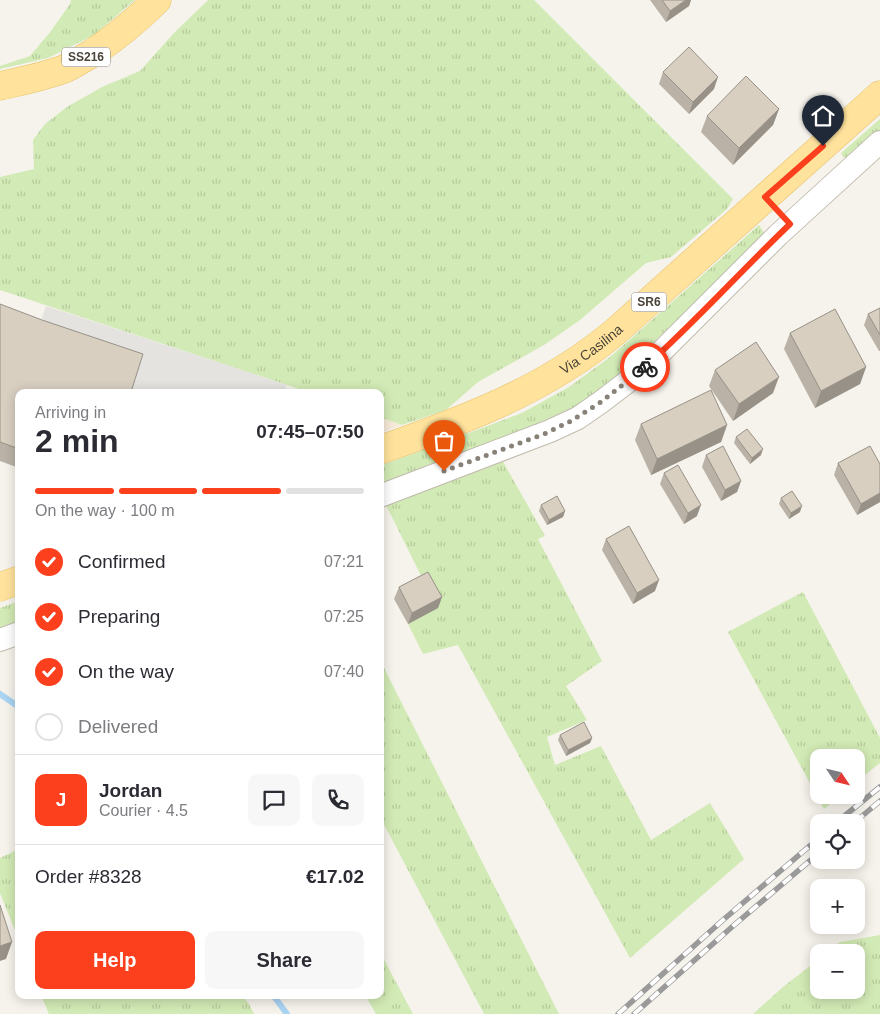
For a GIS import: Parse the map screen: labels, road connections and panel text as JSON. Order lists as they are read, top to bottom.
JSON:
{
  "streets": {
    "main road": ["SS216", "SR6", "Via Casilina"]
  },
  "north": "bottom right",
  "page": {
    "heading": ["2 min", "Arriving in", "07:45–07:50"],
    "panel": [
      "Jordan",
      "Courier · 4.5",
      "Order #8328",
      "€17.02"
    ],
    "bar": "On the way · 100 m",
    "list": [
      ["Confirmed", "07:21"],
      ["Preparing", "07:25"],
      ["On the way", "07:40"],
      "Delivered"
    ],
    "map_buttons": ["+", "−"],
    "round": "J",
    "buttons": ["Help", "Share"]
  }
}
